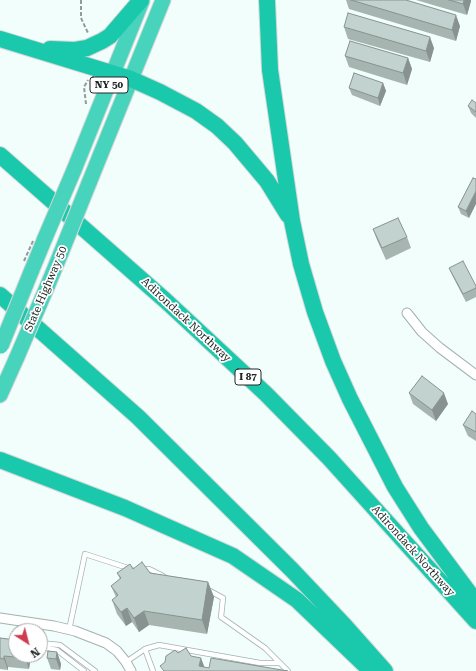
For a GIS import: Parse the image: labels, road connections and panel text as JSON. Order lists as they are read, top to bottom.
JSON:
{
  "streets": {
    "highway": [
      "NY 50",
      "State Highway 50",
      "Adirondack Northway",
      "I 87"
    ]
  },
  "crossings": [
    ["NY 50", "State Highway 50"]
  ],
  "north": "bottom right"
}
